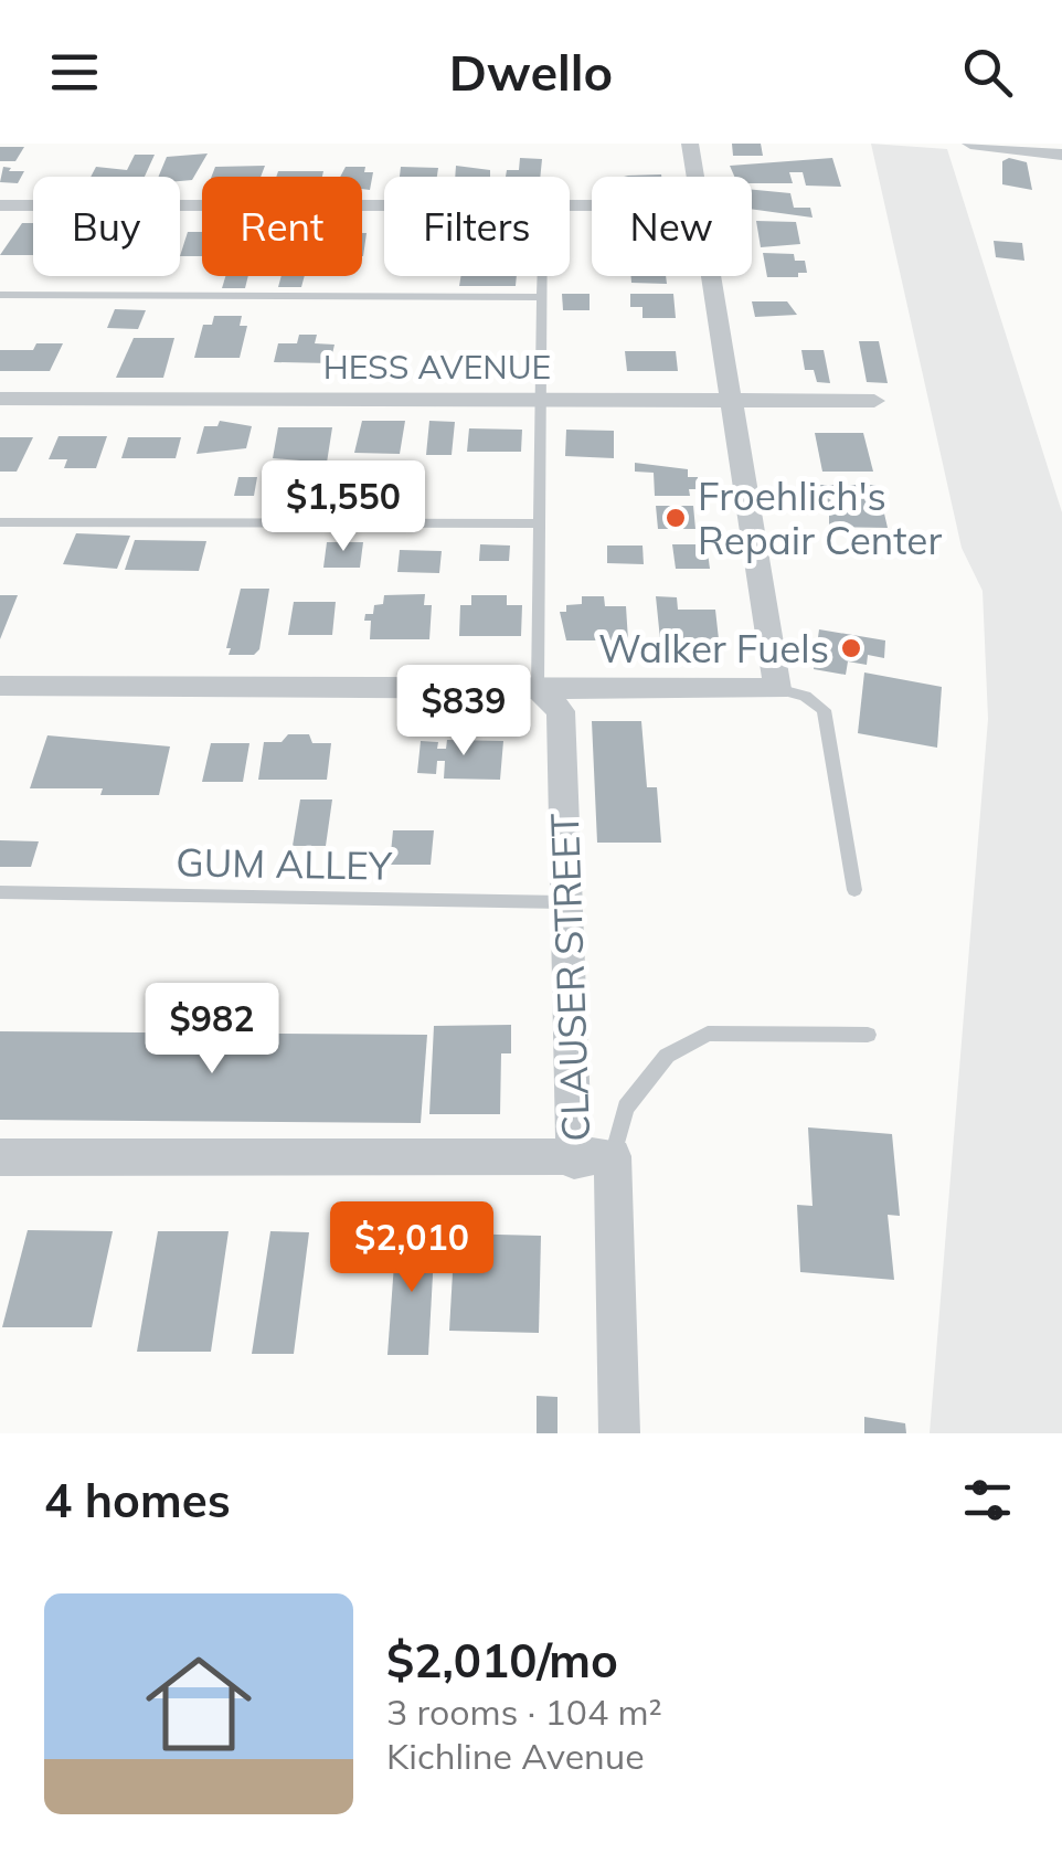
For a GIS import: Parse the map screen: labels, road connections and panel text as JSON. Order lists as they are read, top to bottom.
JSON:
{
  "streets": {
    "street": ["HESS AVENUE", "CLAUSER STREET"],
    "lane": ["GUM ALLEY"]
  },
  "crossings": [
    ["GUM ALLEY", "CLAUSER STREET"]
  ],
  "places": ["Froehlich's Repair Center", "Walker Fuels"],
  "page": {
    "header": "Dwello",
    "chip": [
      "Buy",
      "Rent",
      "Filters",
      "New"
    ],
    "price": [
      "$1,550",
      "$839",
      "$982",
      "$2,010"
    ],
    "heading": "4 homes",
    "list": [
      {
        "name": "$2,010/mo",
        "note": "3 rooms · 104 m² · Kichline Avenue"
      }
    ]
  }
}
